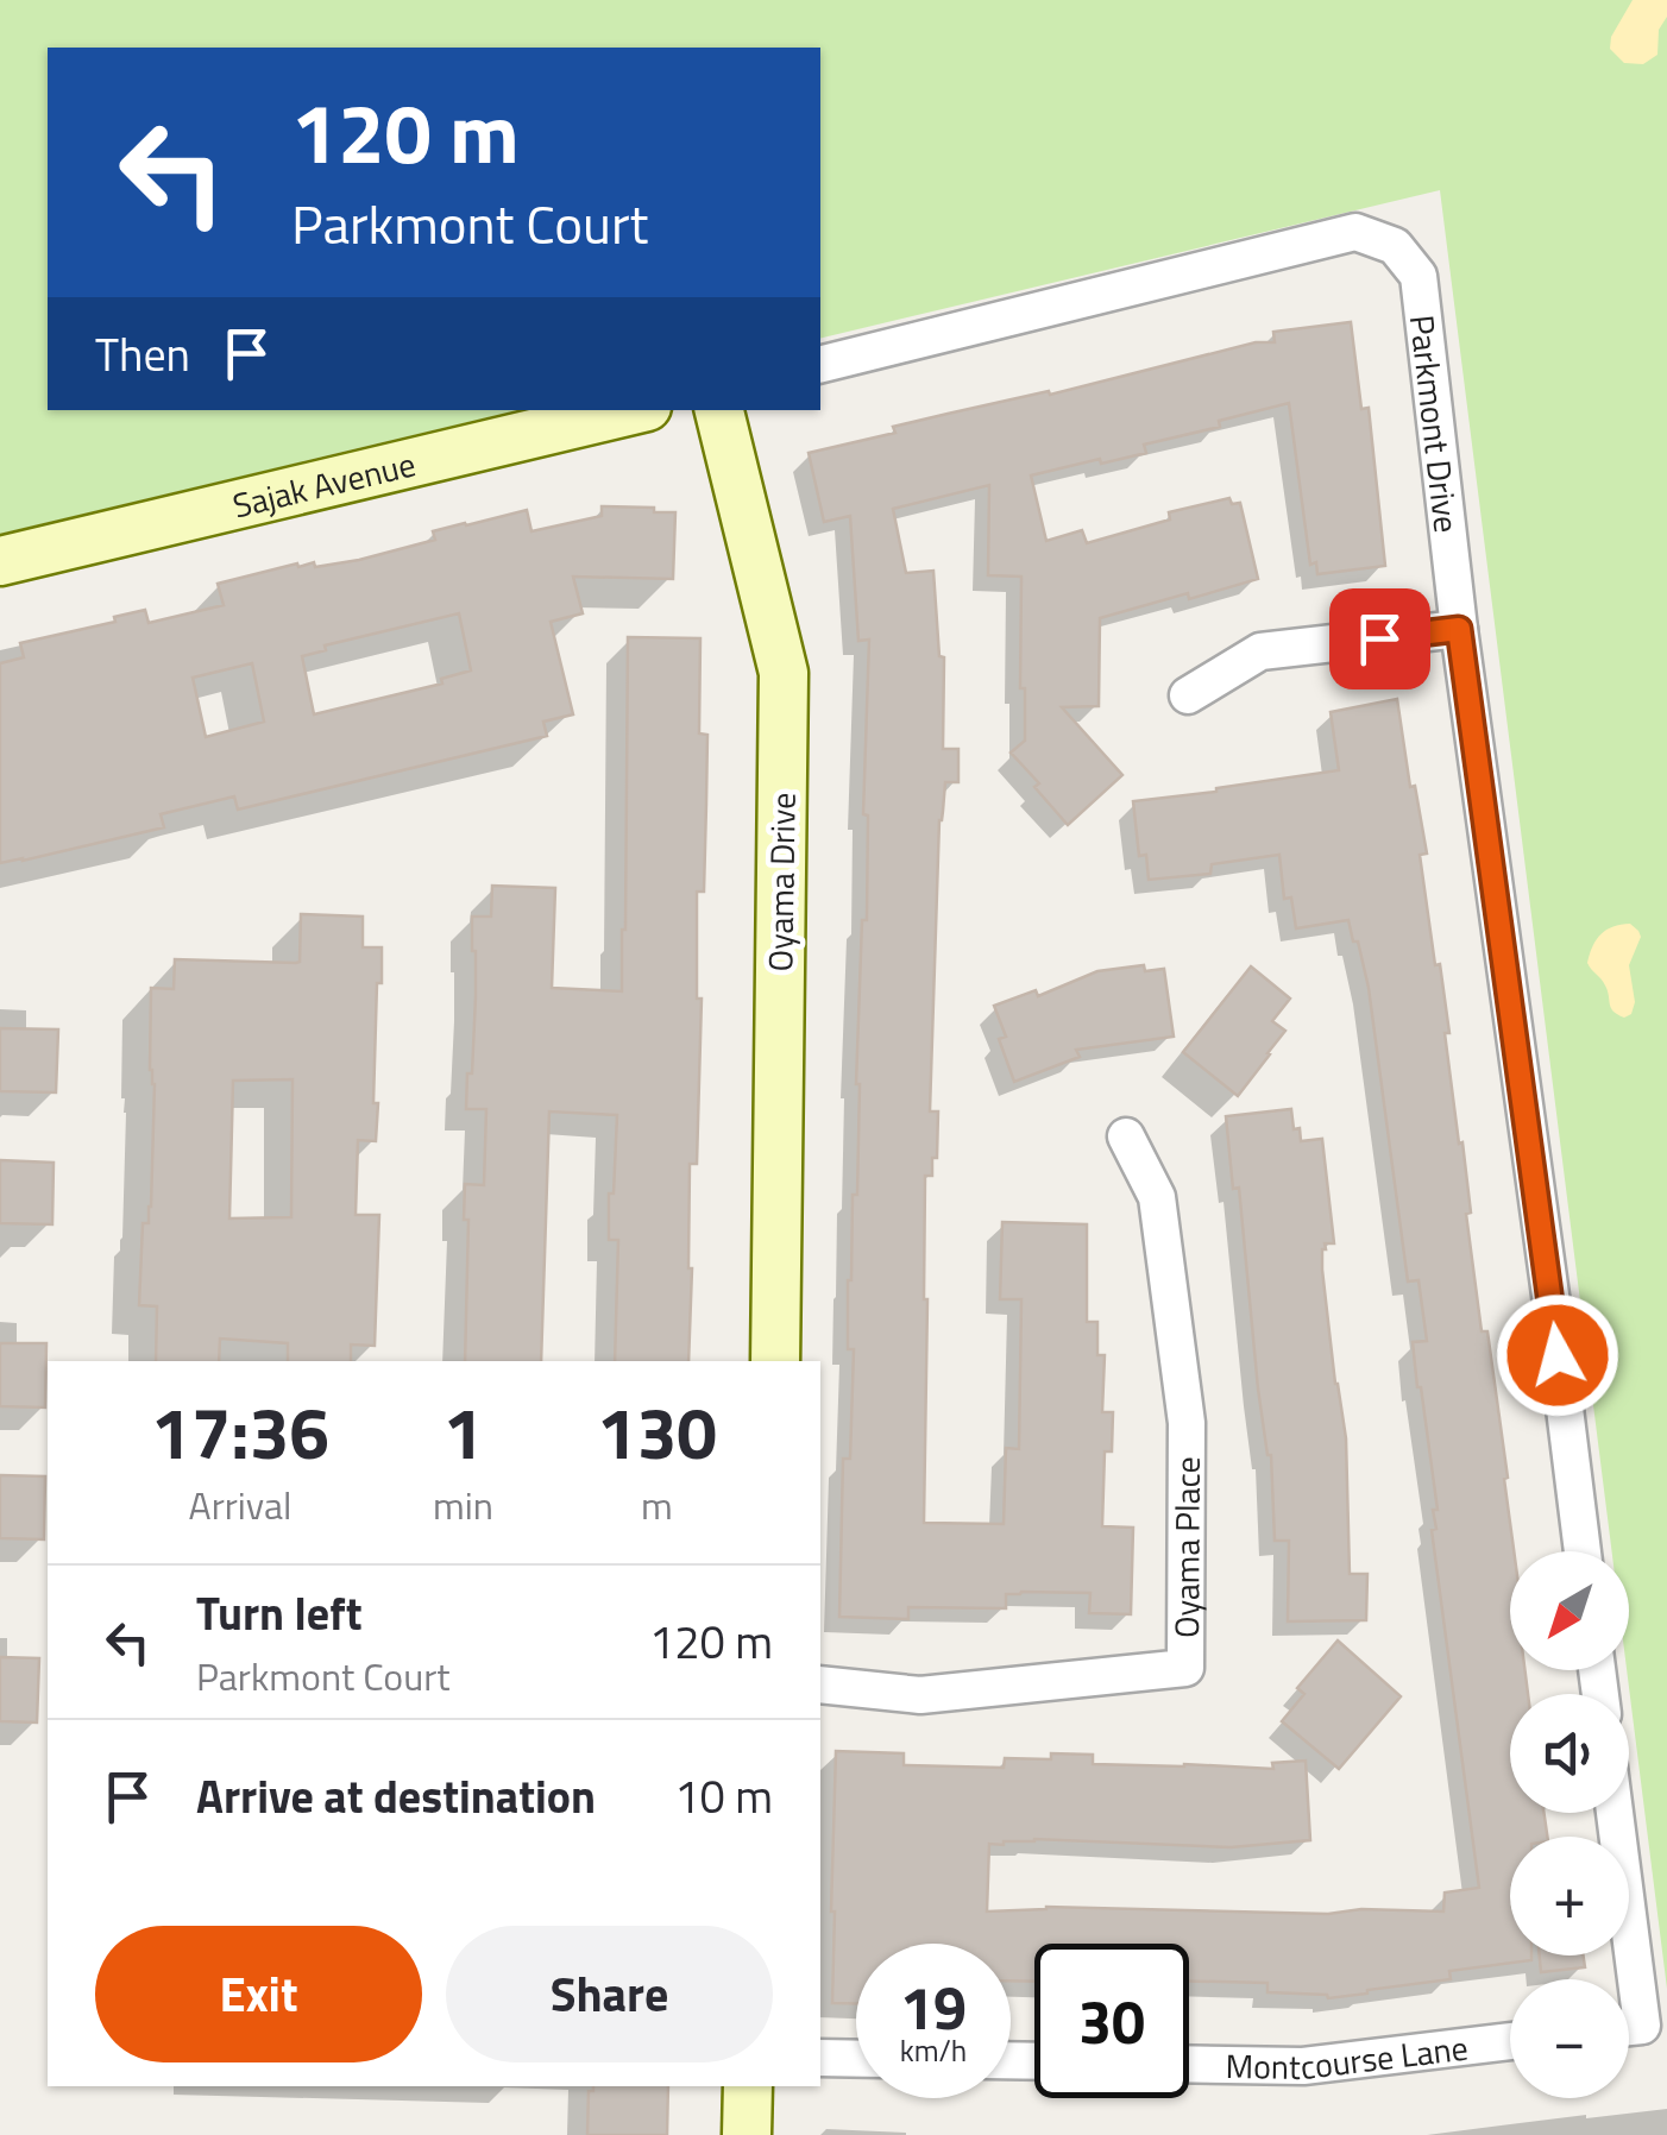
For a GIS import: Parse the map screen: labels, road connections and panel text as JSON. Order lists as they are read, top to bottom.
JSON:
{
  "streets": {
    "street": [
      "Parkmont Drive",
      "Sajak Avenue",
      "Oyama Drive",
      "Oyama Place",
      "Montcourse Lane"
    ]
  },
  "north": "bottom left",
  "page": {
    "turn": ["120 m", "Parkmont Court"],
    "then": "Then",
    "eta": [
      "17:36",
      "Arrival",
      "1",
      "min",
      "130",
      "m"
    ],
    "map_buttons": ["+", "−"],
    "list": [
      {
        "name": "Turn left",
        "note": "Parkmont Court",
        "value": "120 m"
      },
      {
        "name": "Arrive at destination",
        "value": "10 m"
      }
    ],
    "buttons": ["Exit", "Share"],
    "speed": "19 km/h",
    "limit": "30"
  }
}
